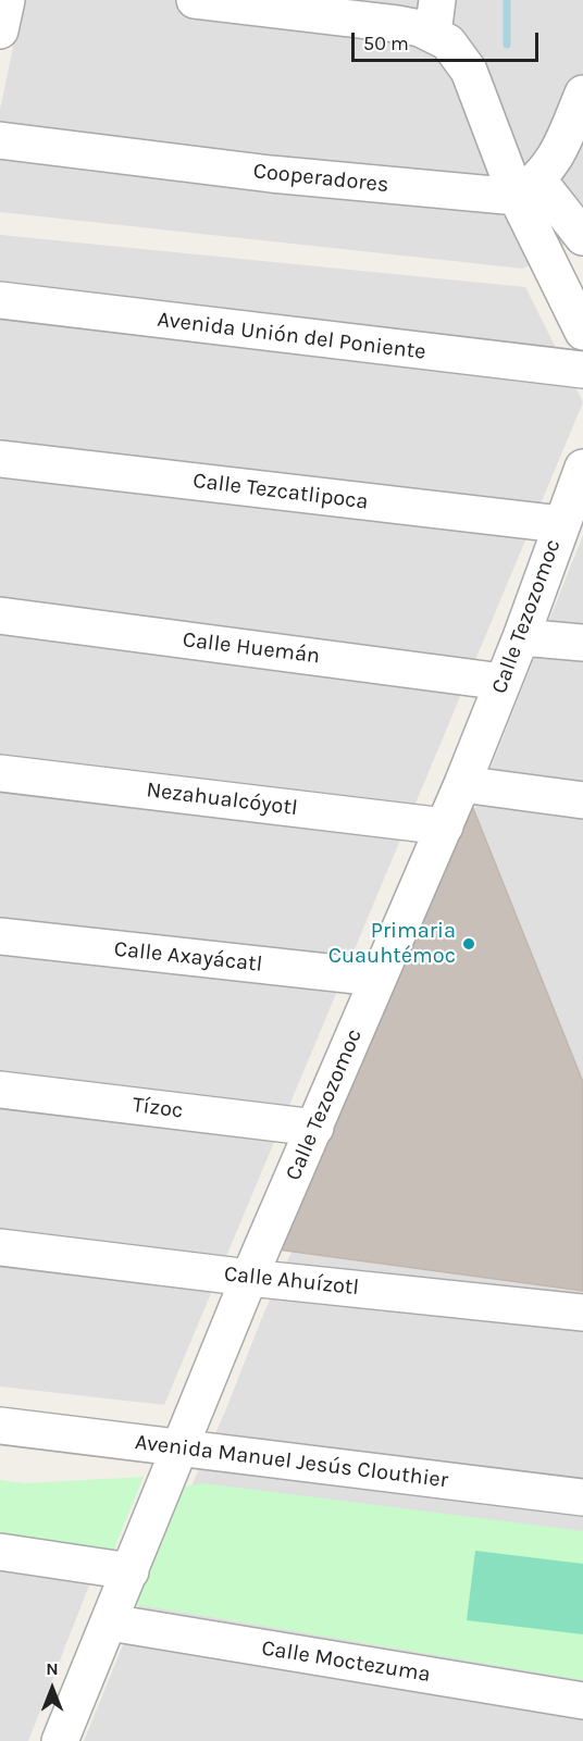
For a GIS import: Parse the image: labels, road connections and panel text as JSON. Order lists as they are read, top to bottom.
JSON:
{
  "streets": {
    "street": [
      "Cooperadores",
      "Avenida Unión del Poniente",
      "Calle Tezcatlipoca",
      "Calle Tezozomoc",
      "Calle Huemán",
      "Nezahualcóyotl",
      "Calle Axayácatl",
      "Tízoc",
      "Calle Ahuízotl",
      "Avenida Manuel Jesús Clouthier",
      "Calle Moctezuma"
    ]
  },
  "crossings": [
    ["Calle Tezcatlipoca", "Calle Tezozomoc"],
    ["Calle Tezozomoc", "Calle Huemán"],
    ["Calle Tezozomoc", "Nezahualcóyotl"],
    ["Calle Tezozomoc", "Calle Axayácatl"],
    ["Calle Tezozomoc", "Tízoc"],
    ["Calle Tezozomoc", "Calle Ahuízotl"],
    ["Calle Tezozomoc", "Avenida Manuel Jesús Clouthier"],
    ["Calle Tezozomoc", "Calle Moctezuma"]
  ],
  "places": ["Primaria Cuauhtémoc"],
  "scale_bar": "50 m",
  "north": "top"
}
